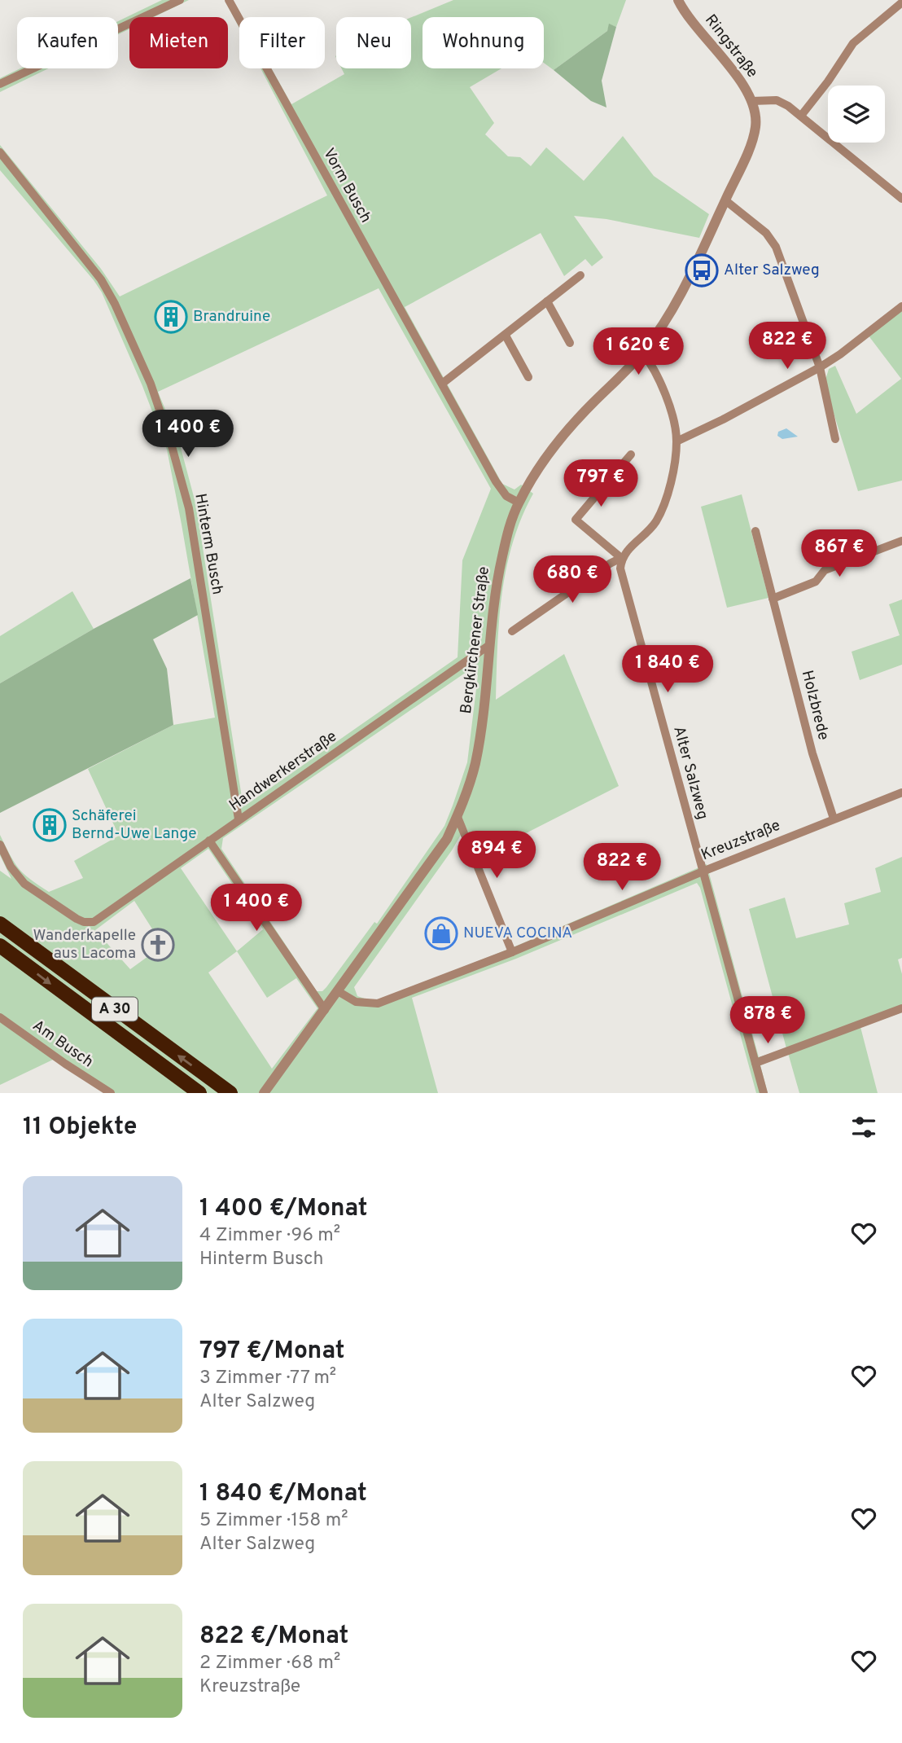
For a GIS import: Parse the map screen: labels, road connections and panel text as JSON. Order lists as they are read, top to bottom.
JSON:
{
  "streets": {
    "highway": ["A 30"],
    "street": [
      "Ringstraße",
      "Vorm Busch",
      "Hinterm Busch",
      "Bergkirchener Straße",
      "Holzbrede",
      "Handwerkerstraße",
      "Alter Salzweg",
      "Kreuzstraße",
      "Am Busch"
    ]
  },
  "crossings": [
    ["Ringstraße", "Bergkirchener Straße"],
    ["Vorm Busch", "Bergkirchener Straße"],
    ["Hinterm Busch", "Handwerkerstraße"],
    ["Bergkirchener Straße", "Handwerkerstraße"],
    ["Bergkirchener Straße", "Kreuzstraße"],
    ["Holzbrede", "Kreuzstraße"],
    ["Alter Salzweg", "Kreuzstraße"]
  ],
  "places": {
    "bus stop": ["Alter Salzweg"],
    "building": ["Brandruine", "Schäferei Bernd-Uwe Lange"],
    "shop": ["NUEVA COCINA"],
    "church": ["Wanderkapelle aus Lacoma"]
  },
  "page": {
    "chip": [
      "Kaufen",
      "Mieten",
      "Filter",
      "Neu",
      "Wohnung"
    ],
    "price": [
      "822 €",
      "1 620 €",
      "1 400 €",
      "797 €",
      "867 €",
      "680 €",
      "1 840 €",
      "894 €",
      "822 €",
      "1 400 €",
      "878 €"
    ],
    "heading": "11 Objekte",
    "list": [
      {
        "name": "1 400 €/Monat",
        "note": "4 Zimmer · 96 m² · Hinterm Busch"
      },
      {
        "name": "797 €/Monat",
        "note": "3 Zimmer · 77 m² · Alter Salzweg"
      },
      {
        "name": "1 840 €/Monat",
        "note": "5 Zimmer · 158 m² · Alter Salzweg"
      },
      {
        "name": "822 €/Monat",
        "note": "2 Zimmer · 68 m² · Kreuzstraße"
      }
    ]
  }
}
